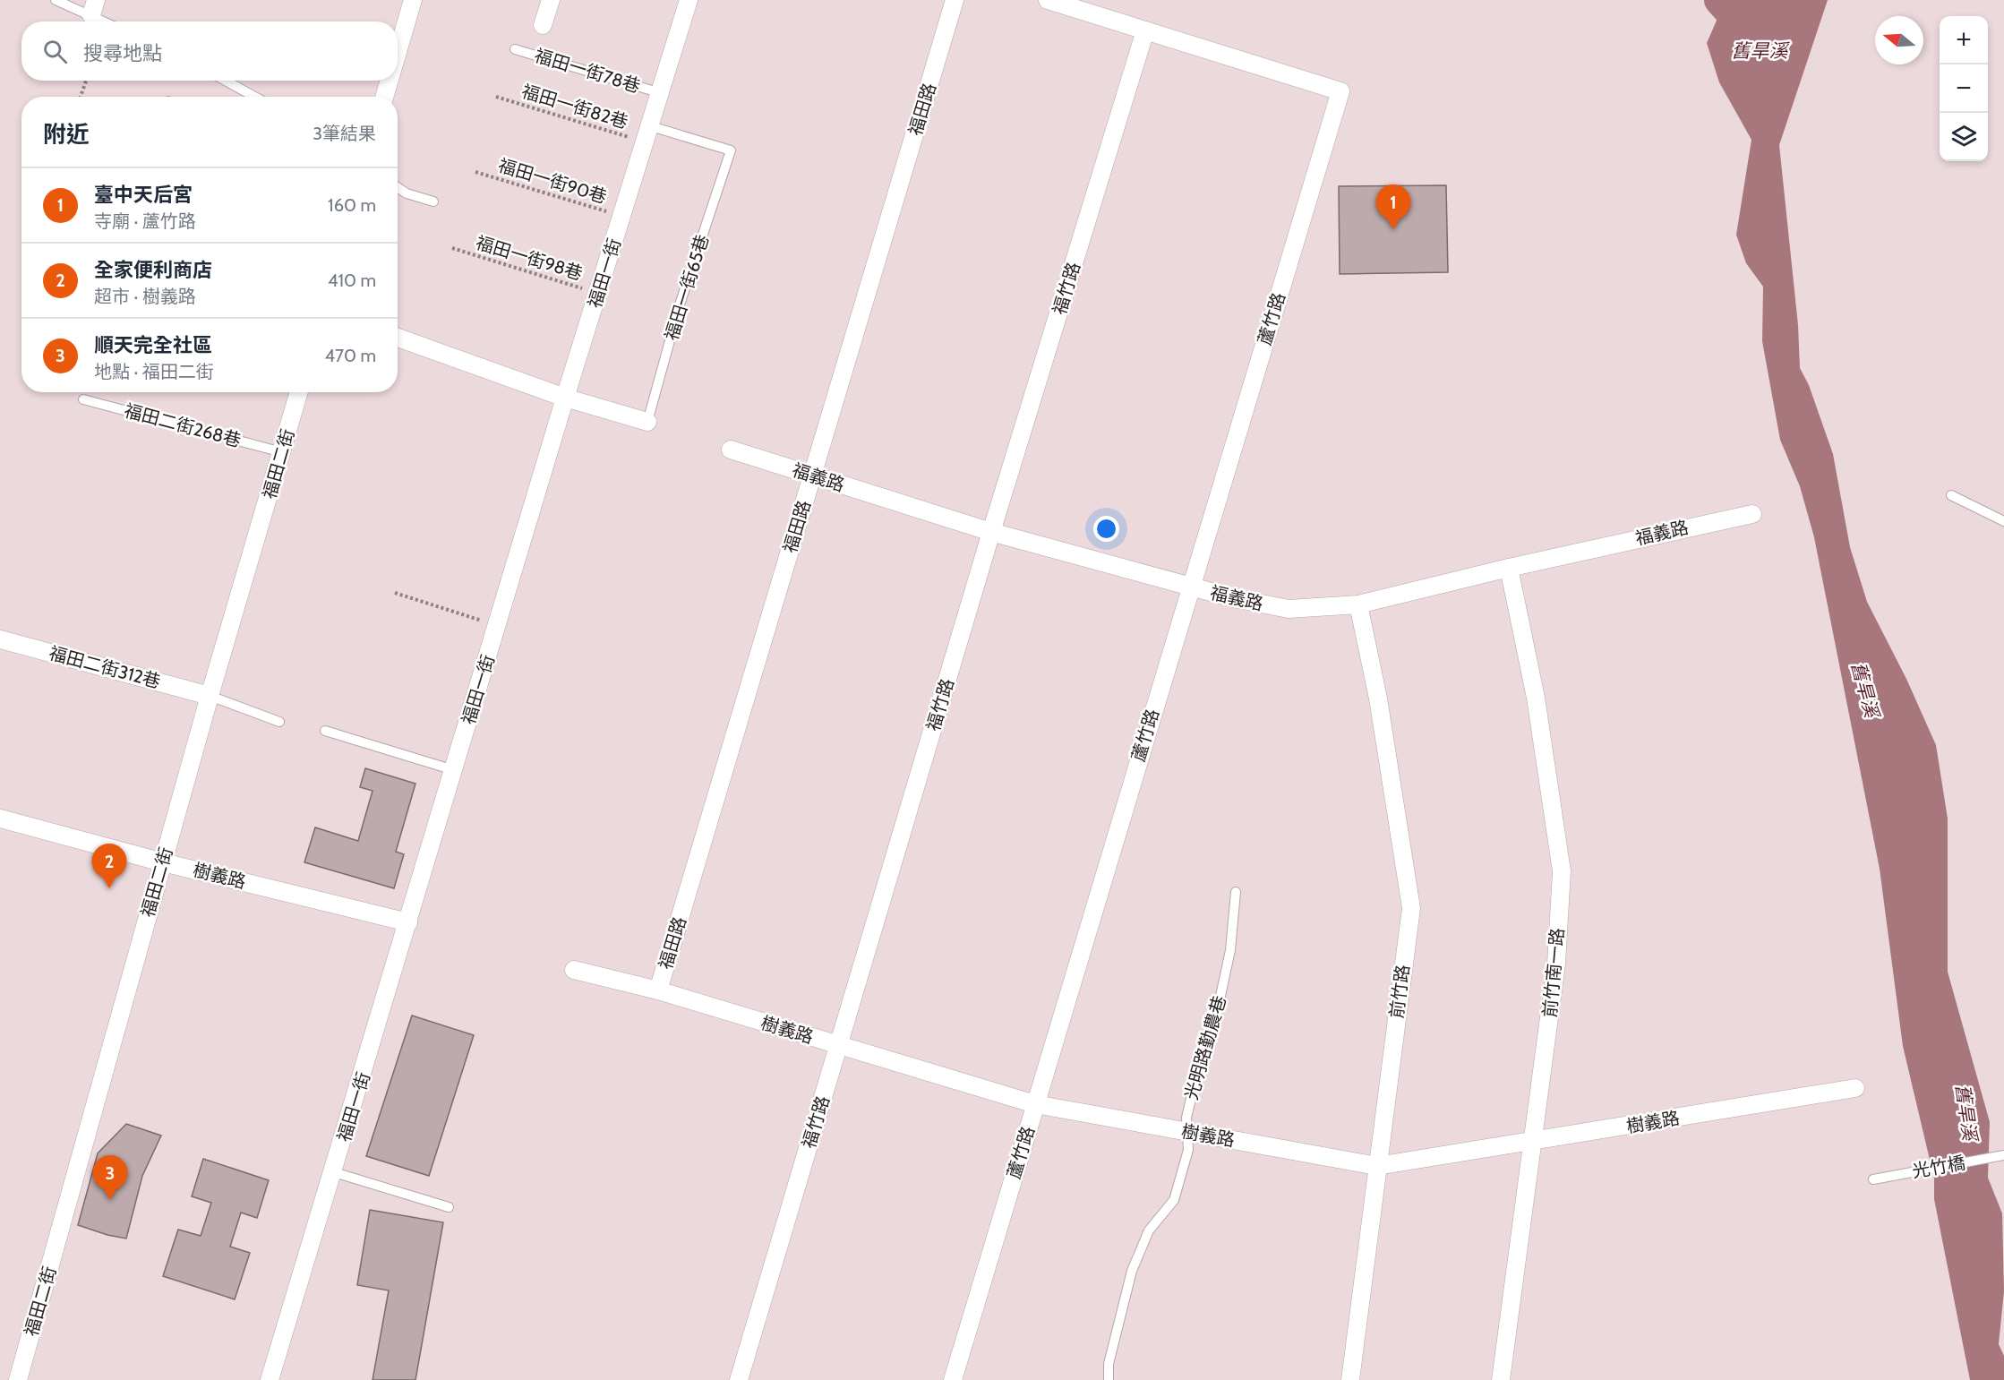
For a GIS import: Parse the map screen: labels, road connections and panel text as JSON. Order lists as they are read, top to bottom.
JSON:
{
  "streets": {
    "street": [
      "福田路",
      "福田一街",
      "福田一街65巷",
      "福竹路",
      "蘆竹路",
      "福田二街",
      "福義路",
      "福田二街312巷",
      "樹義路",
      "前竹南一路",
      "前竹路"
    ],
    "lane": [
      "福田一街78巷",
      "福田二街268巷",
      "光明路勤農巷",
      "光竹橋"
    ],
    "path": ["福田一街82巷", "福田一街90巷", "福田一街98巷"]
  },
  "crossings": [
    ["福田一街78巷", "福田一街"],
    ["福田一街82巷", "福田一街"],
    ["福田一街82巷", "福田一街65巷"],
    ["福田路", "福義路"],
    ["福田路", "樹義路"],
    ["福田一街90巷", "福田一街"],
    ["福田一街98巷", "福田一街"],
    ["福田一街", "福田一街65巷"],
    ["福田一街", "樹義路"],
    ["福竹路", "蘆竹路"],
    ["福竹路", "福義路"],
    ["福竹路", "樹義路"],
    ["蘆竹路", "福義路"],
    ["蘆竹路", "樹義路"],
    ["福田二街268巷", "福田二街"],
    ["福田二街", "福田二街312巷"],
    ["福田二街", "樹義路"],
    ["福義路", "前竹南一路"],
    ["福義路", "前竹路"],
    ["樹義路", "前竹南一路"],
    ["樹義路", "前竹路"],
    ["樹義路", "光明路勤農巷"]
  ],
  "water": ["舊旱溪"],
  "north": "left",
  "page": {
    "map_buttons": ["+", "−"],
    "search": "搜尋地點",
    "heading": ["附近", "3筆結果"],
    "list": [
      {
        "mark": "1",
        "name": "臺中天后宮",
        "note": "寺廟 · 蘆竹路",
        "value": "160 m"
      },
      {
        "mark": "2",
        "name": "全家便利商店",
        "note": "超市 · 樹義路",
        "value": "410 m"
      },
      {
        "mark": "3",
        "name": "順天完全社區",
        "note": "地點 · 福田二街",
        "value": "470 m"
      }
    ],
    "pins": ["1", "2", "3"]
  }
}
